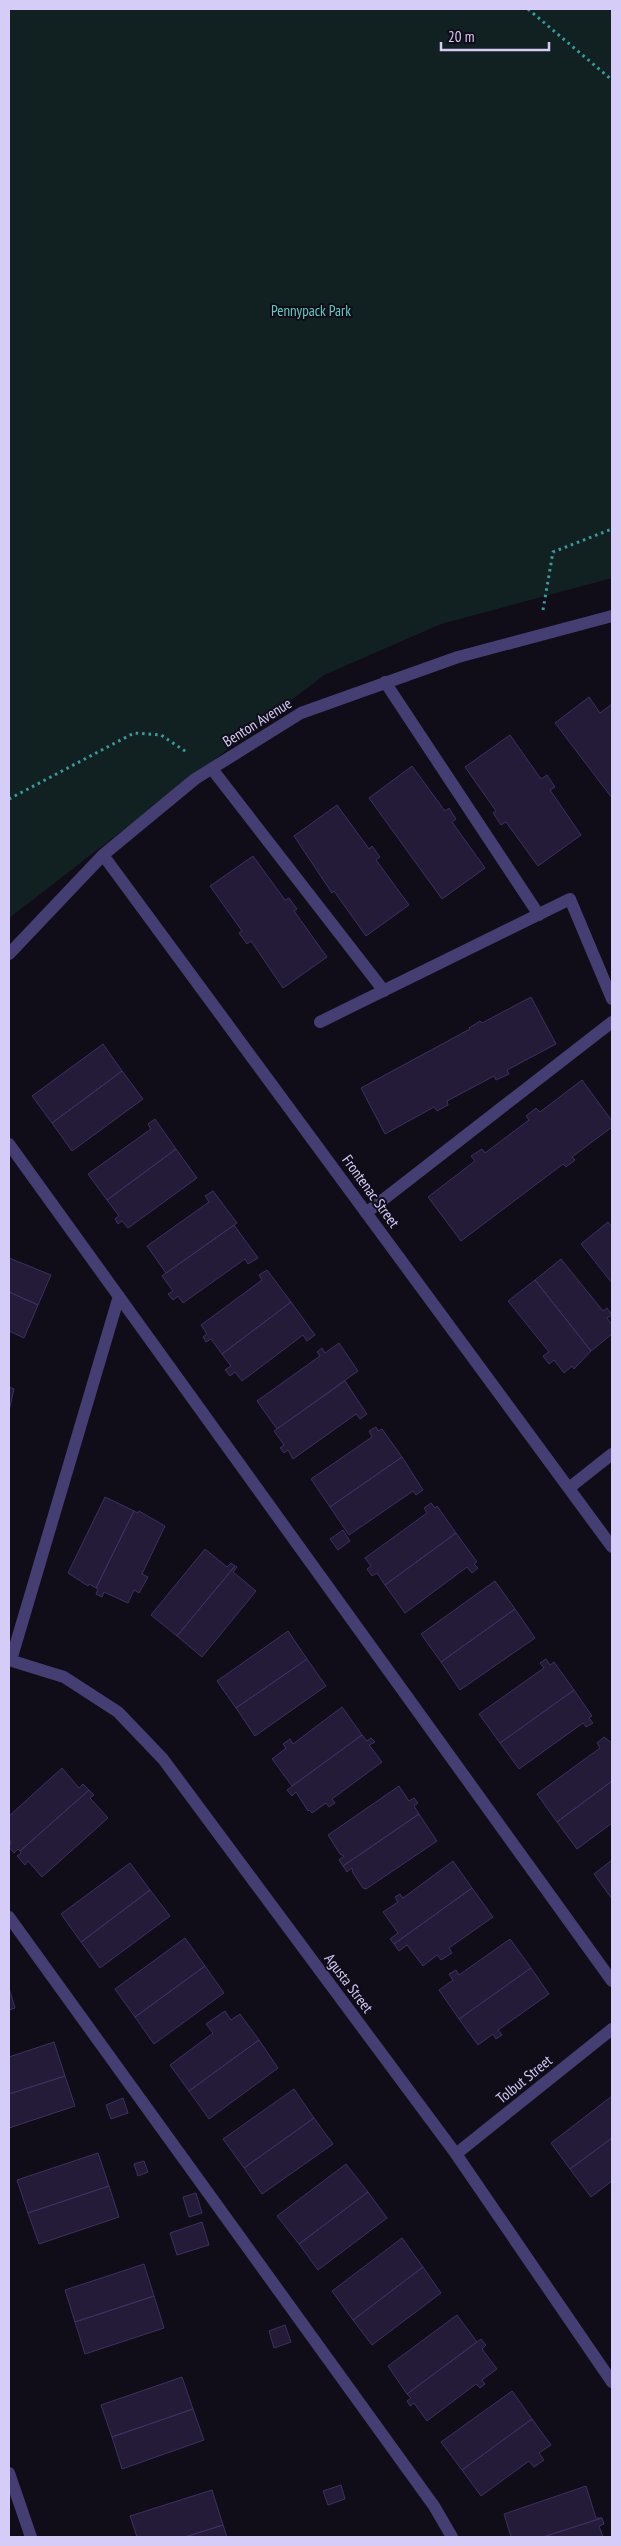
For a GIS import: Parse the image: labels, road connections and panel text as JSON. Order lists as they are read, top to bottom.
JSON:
{
  "streets": {
    "street": [
      "Benton Avenue",
      "Frontenac Street",
      "Agusta Street",
      "Tolbut Street"
    ]
  },
  "crossings": [
    ["Benton Avenue", "Frontenac Street"],
    ["Agusta Street", "Tolbut Street"]
  ],
  "parks": ["Pennypack Park"],
  "scale_bar": "20 m"
}
